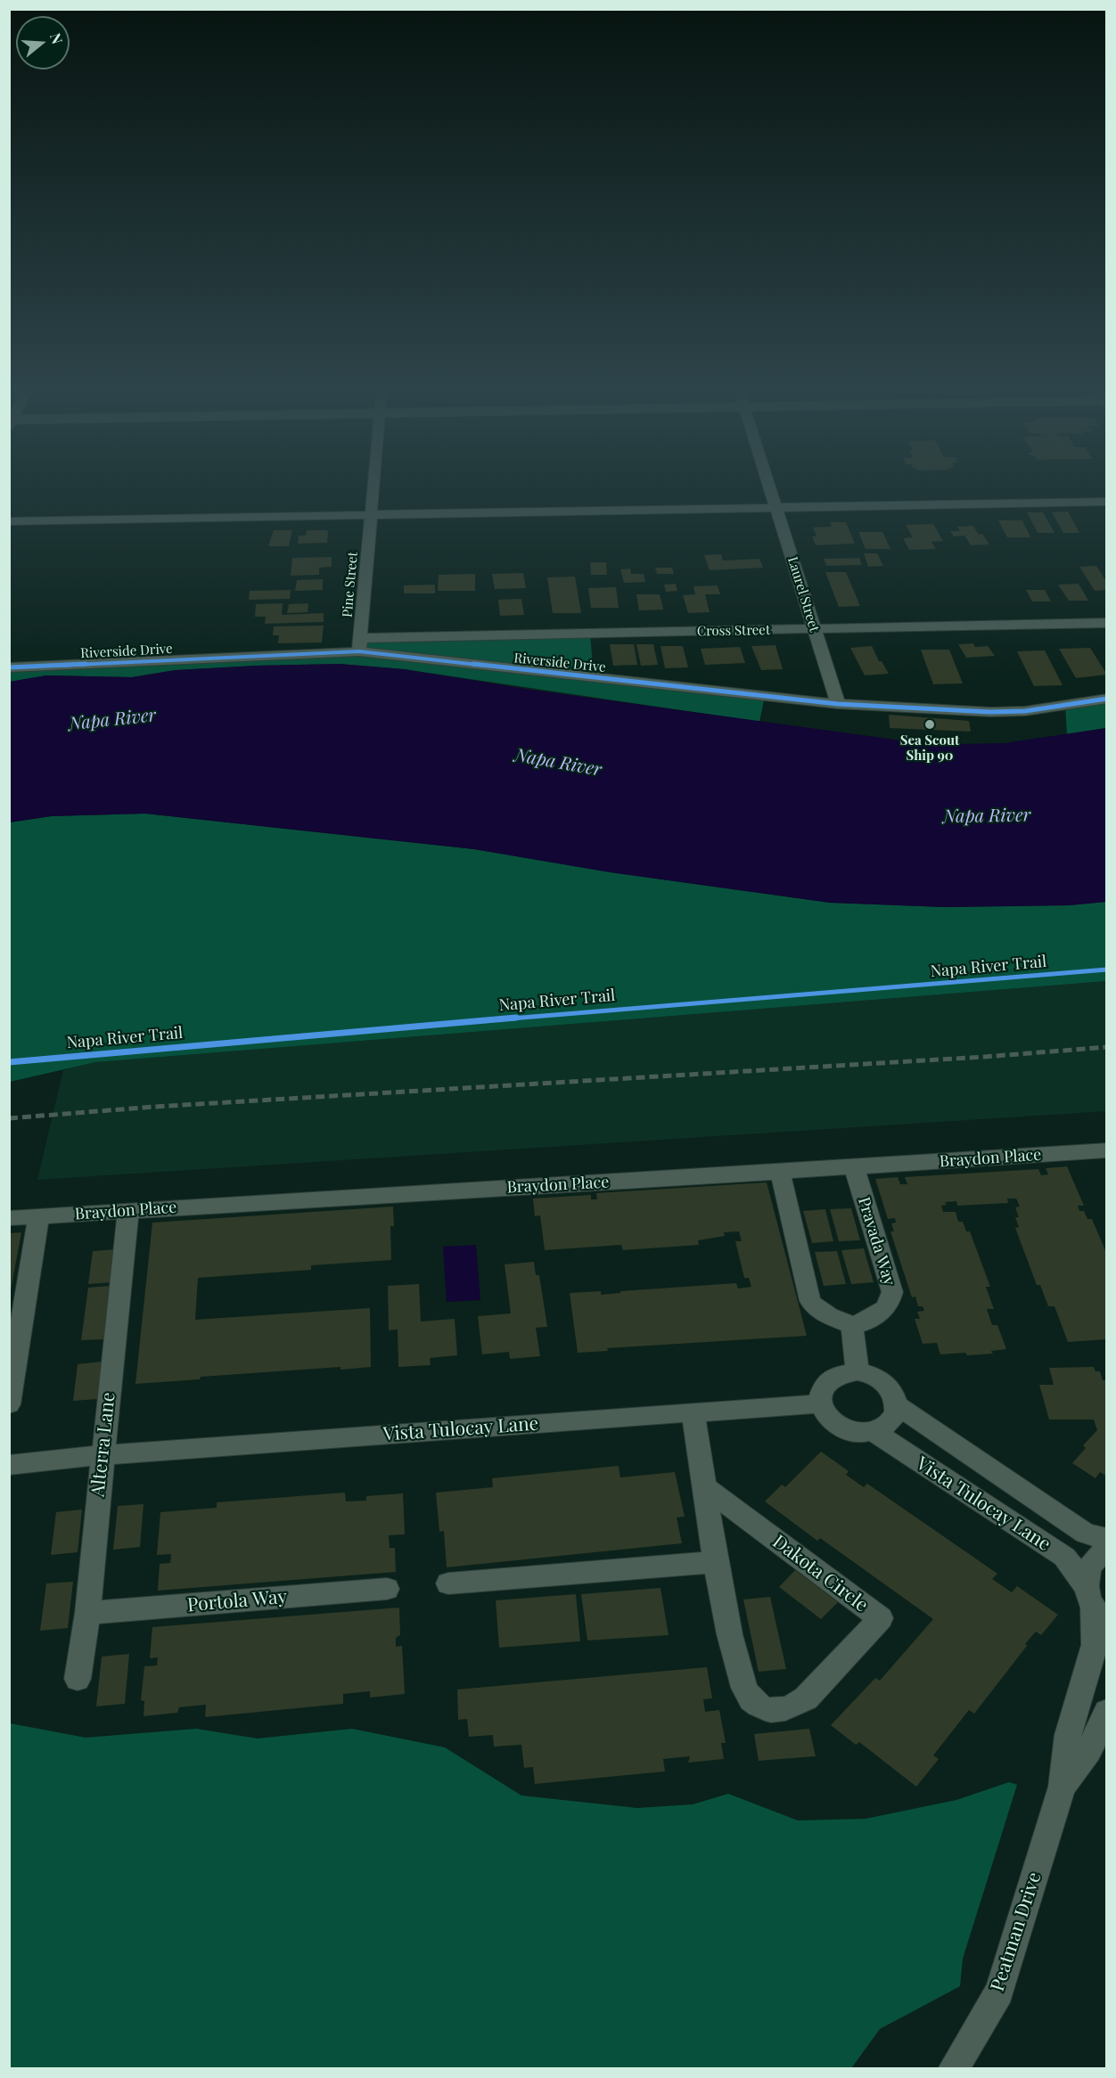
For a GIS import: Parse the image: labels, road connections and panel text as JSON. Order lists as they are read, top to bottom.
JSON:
{
  "streets": {
    "street": [
      "Pine Street",
      "Laurel Street",
      "Cross Street",
      "Riverside Drive",
      "Braydon Place",
      "Pravada Way",
      "Vista Tulocay Lane",
      "Alterra Lane",
      "Dakota Circle",
      "Portola Way",
      "Peatman Drive"
    ],
    "cycle path": ["Napa River Trail"]
  },
  "crossings": [
    ["Pine Street", "Cross Street"],
    ["Pine Street", "Riverside Drive"],
    ["Laurel Street", "Cross Street"],
    ["Laurel Street", "Riverside Drive"],
    ["Cross Street", "Riverside Drive"],
    ["Braydon Place", "Pravada Way"],
    ["Braydon Place", "Alterra Lane"],
    ["Vista Tulocay Lane", "Alterra Lane"],
    ["Vista Tulocay Lane", "Dakota Circle"],
    ["Vista Tulocay Lane", "Peatman Drive"],
    ["Alterra Lane", "Portola Way"]
  ],
  "water": ["Napa River"],
  "places": ["Sea Scout Ship 90"],
  "north": "right"
}
